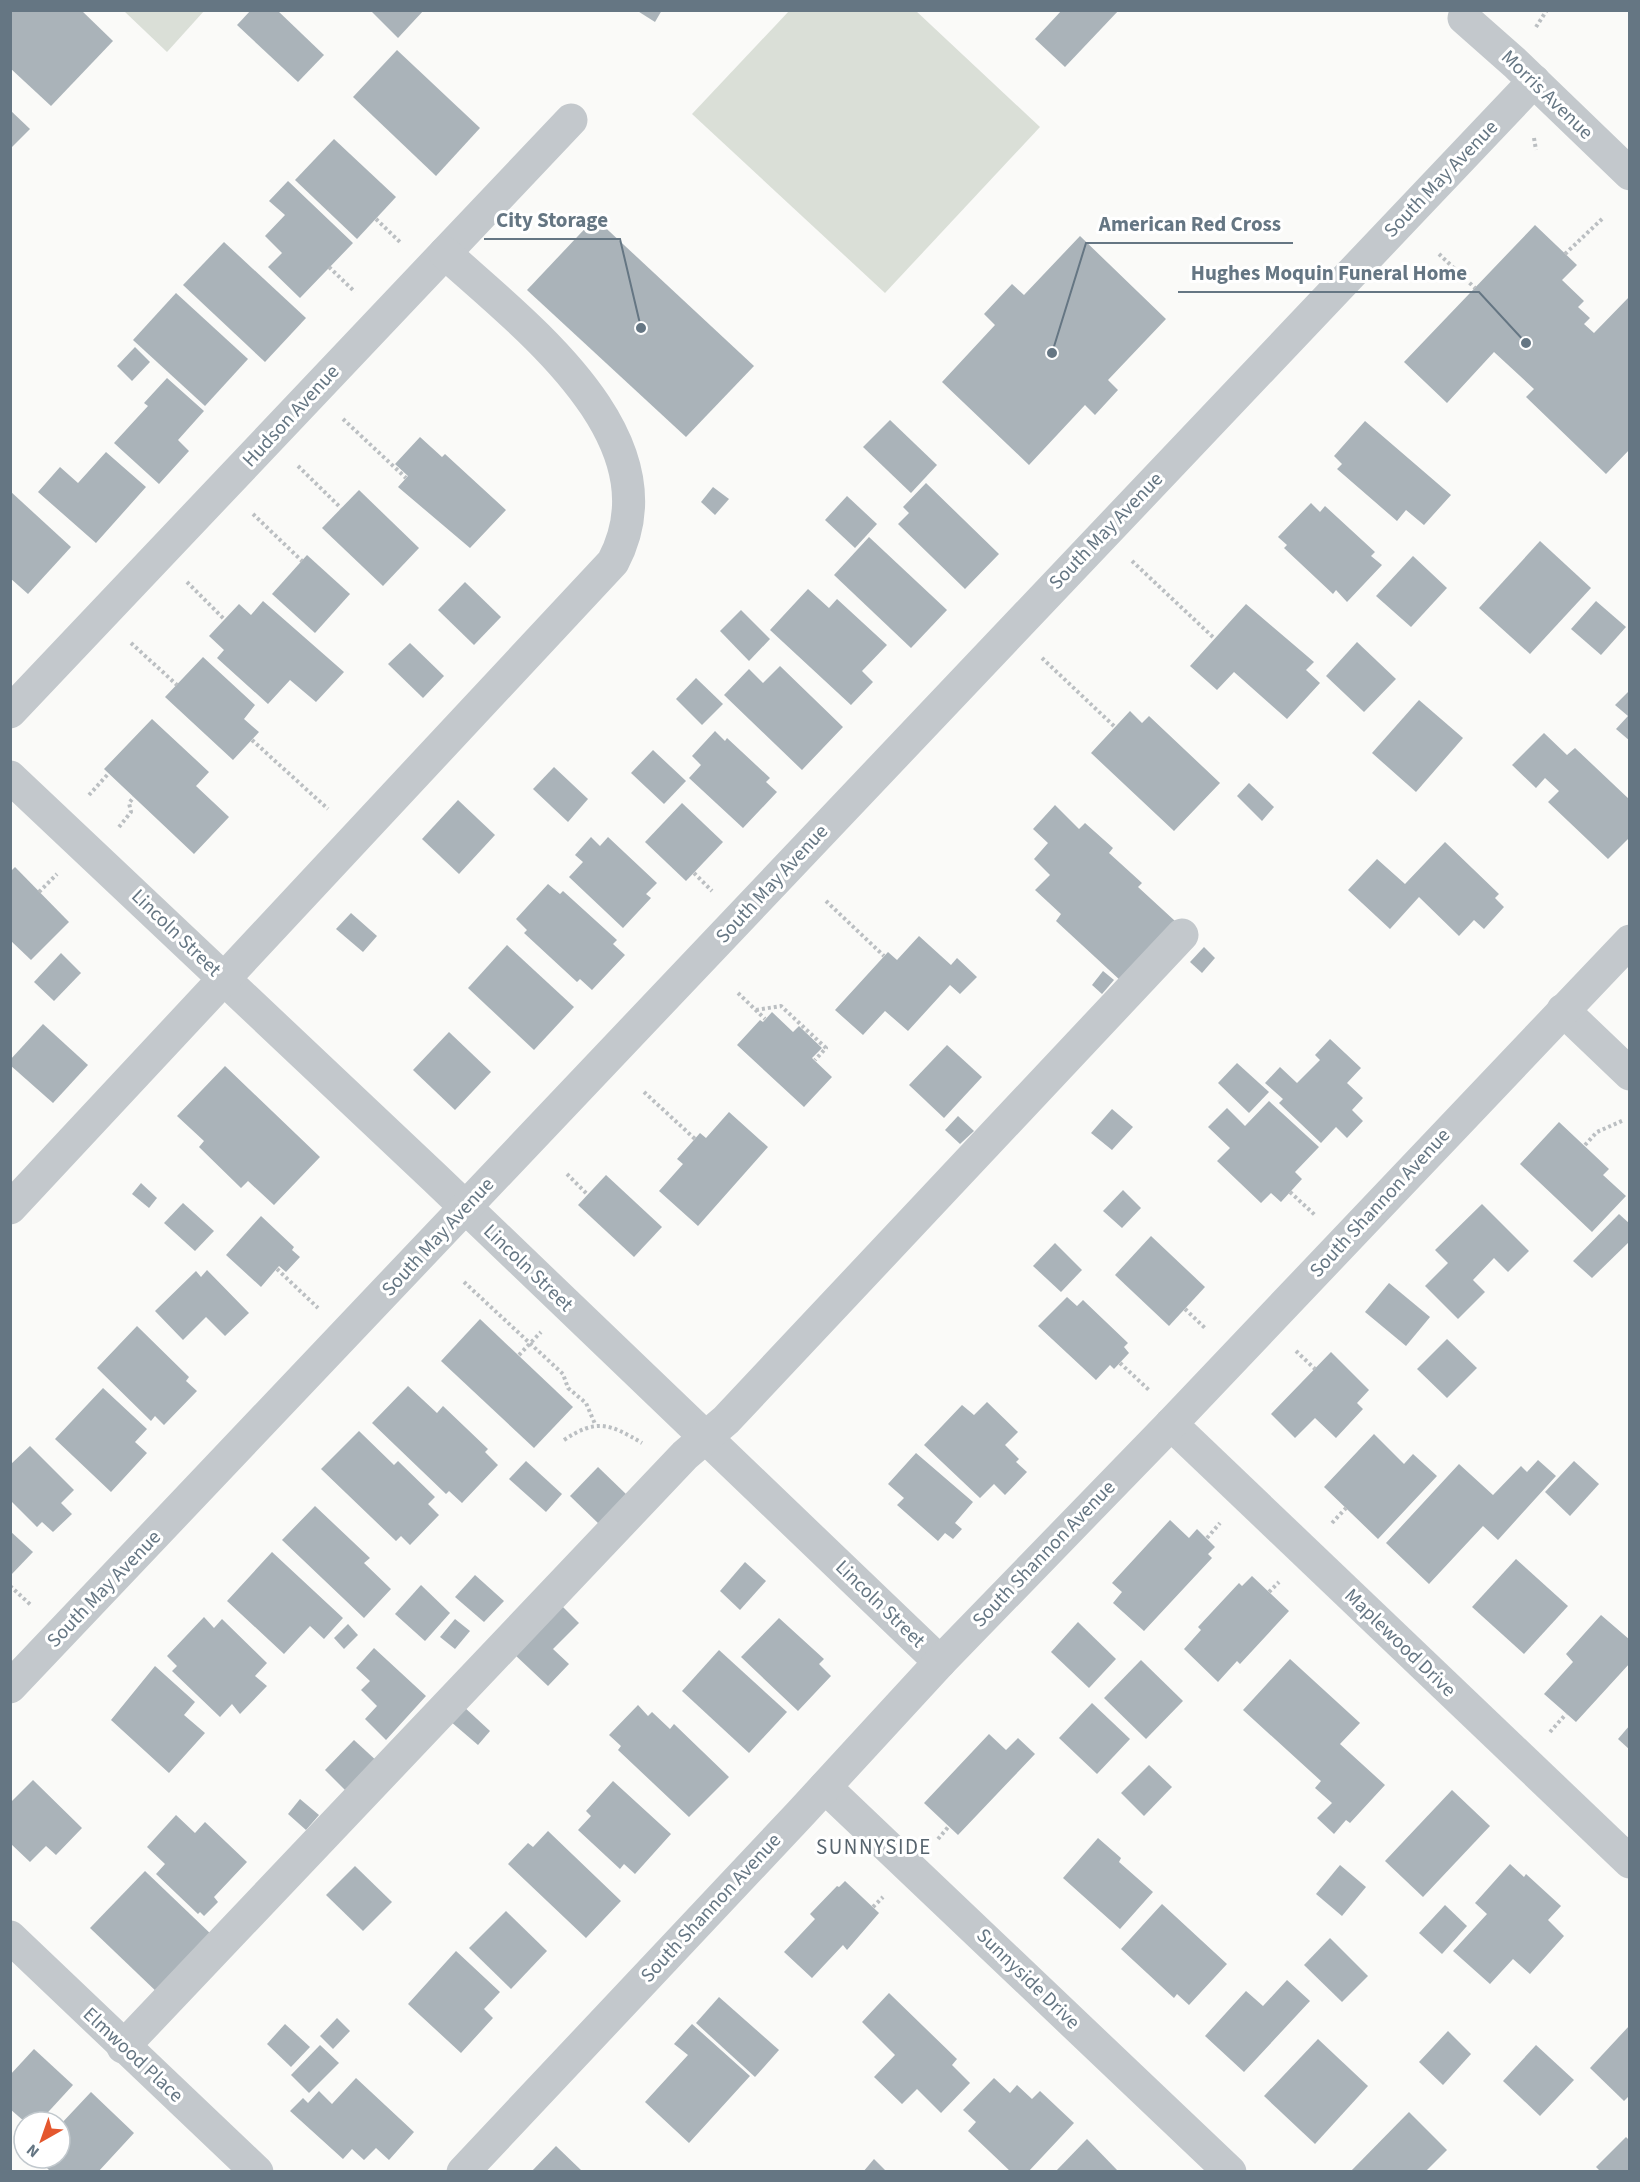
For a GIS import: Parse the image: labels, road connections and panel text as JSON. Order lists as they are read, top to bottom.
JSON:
{
  "streets": {
    "street": [
      "Morris Avenue",
      "South May Avenue",
      "Hudson Avenue",
      "Lincoln Street",
      "South Shannon Avenue",
      "Maplewood Drive",
      "Sunnyside Drive",
      "Elmwood Place"
    ]
  },
  "crossings": [
    ["Morris Avenue", "South May Avenue"],
    ["South May Avenue", "Lincoln Street"],
    ["Lincoln Street", "South Shannon Avenue"],
    ["South Shannon Avenue", "Maplewood Drive"],
    ["South Shannon Avenue", "Sunnyside Drive"]
  ],
  "districts": ["SUNNYSIDE"],
  "places": ["City Storage", "Hughes Moquin Funeral Home", "American Red Cross"],
  "north": "bottom left"
}
